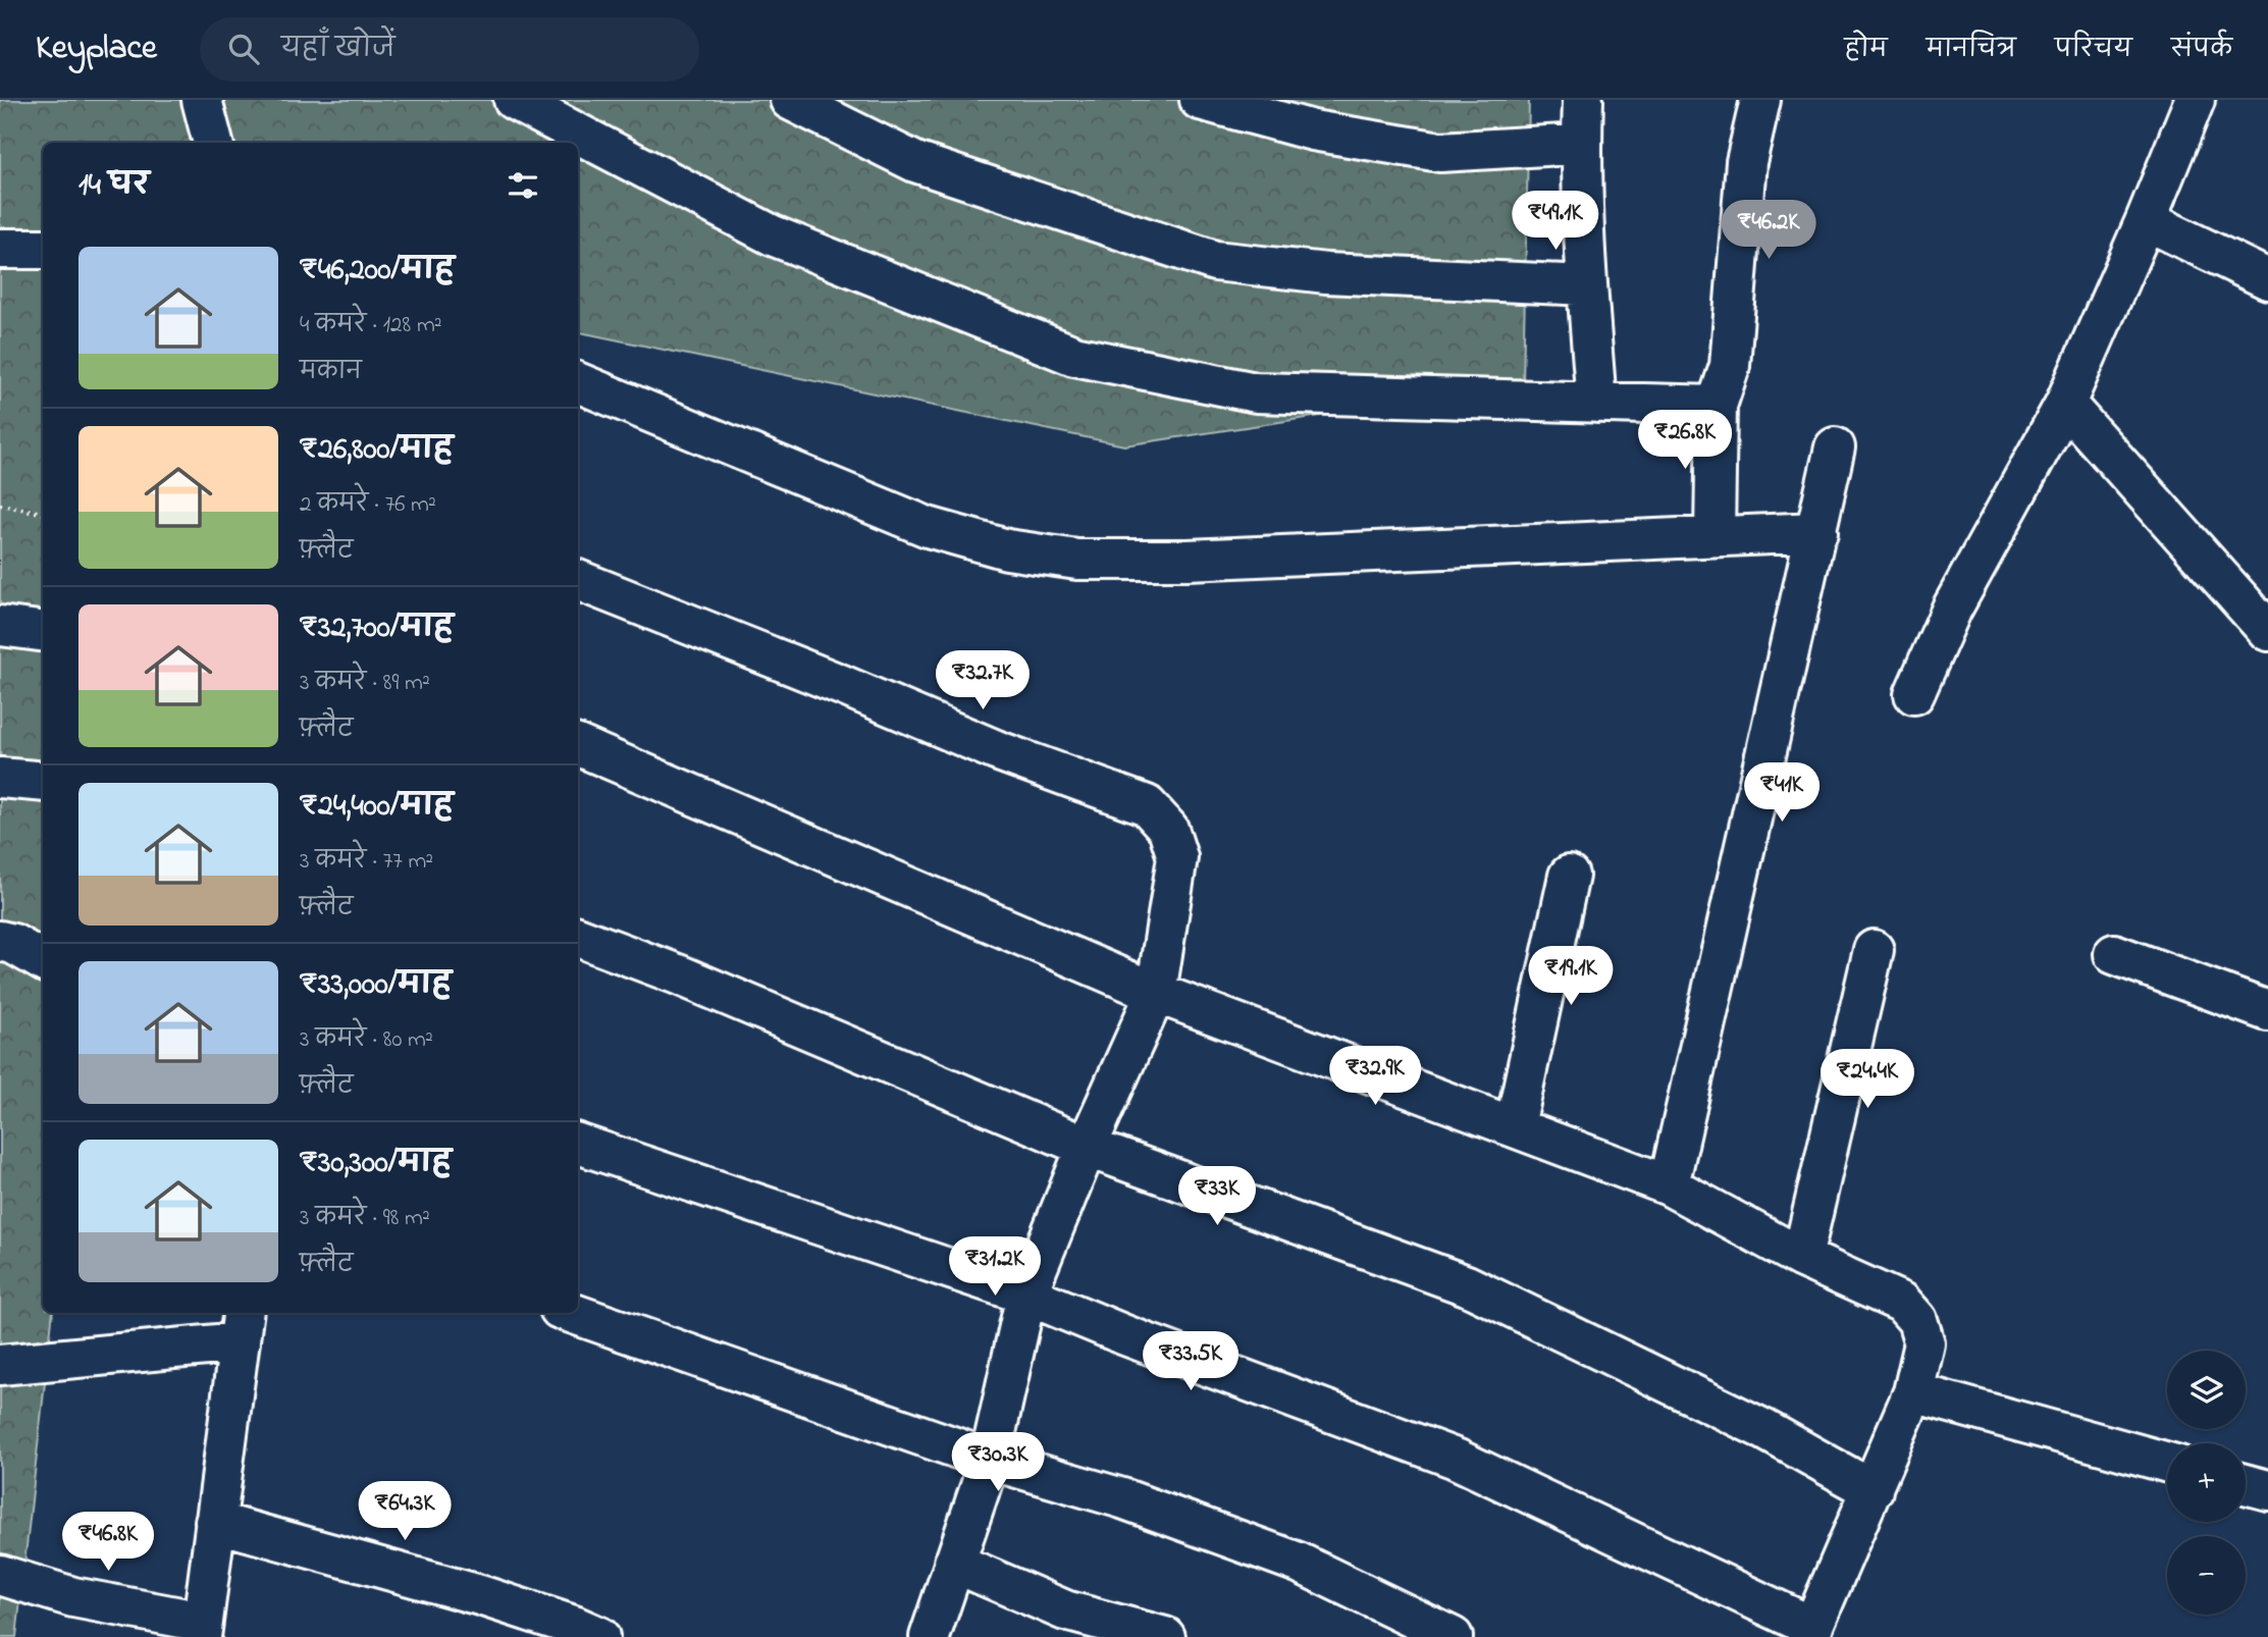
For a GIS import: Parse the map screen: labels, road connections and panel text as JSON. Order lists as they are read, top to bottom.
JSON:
{
  "page": {
    "header": "Keyplace",
    "search": "यहाँ खोजें",
    "nav": [
      "होम",
      "मानचित्र",
      "परिचय",
      "संपर्क"
    ],
    "heading": "14 घर",
    "price": [
      "₹49.1K",
      "₹46.2K",
      "₹26.8K",
      "₹32.7K",
      "₹41K",
      "₹19.1K",
      "₹32.9K",
      "₹24.4K",
      "₹33K",
      "₹31.2K",
      "₹33.5K",
      "₹30.3K",
      "₹64.3K",
      "₹46.8K"
    ],
    "list": [
      {
        "name": "₹46,200/माह",
        "note": "4 कमरे · 128 m² · मकान"
      },
      {
        "name": "₹26,800/माह",
        "note": "2 कमरे · 76 m² · फ़्लैट"
      },
      {
        "name": "₹32,700/माह",
        "note": "3 कमरे · 89 m² · फ़्लैट"
      },
      {
        "name": "₹24,400/माह",
        "note": "3 कमरे · 77 m² · फ़्लैट"
      },
      {
        "name": "₹33,000/माह",
        "note": "3 कमरे · 80 m² · फ़्लैट"
      },
      {
        "name": "₹30,300/माह",
        "note": "3 कमरे · 98 m² · फ़्लैट"
      }
    ],
    "map_buttons": ["+", "−"]
  }
}
